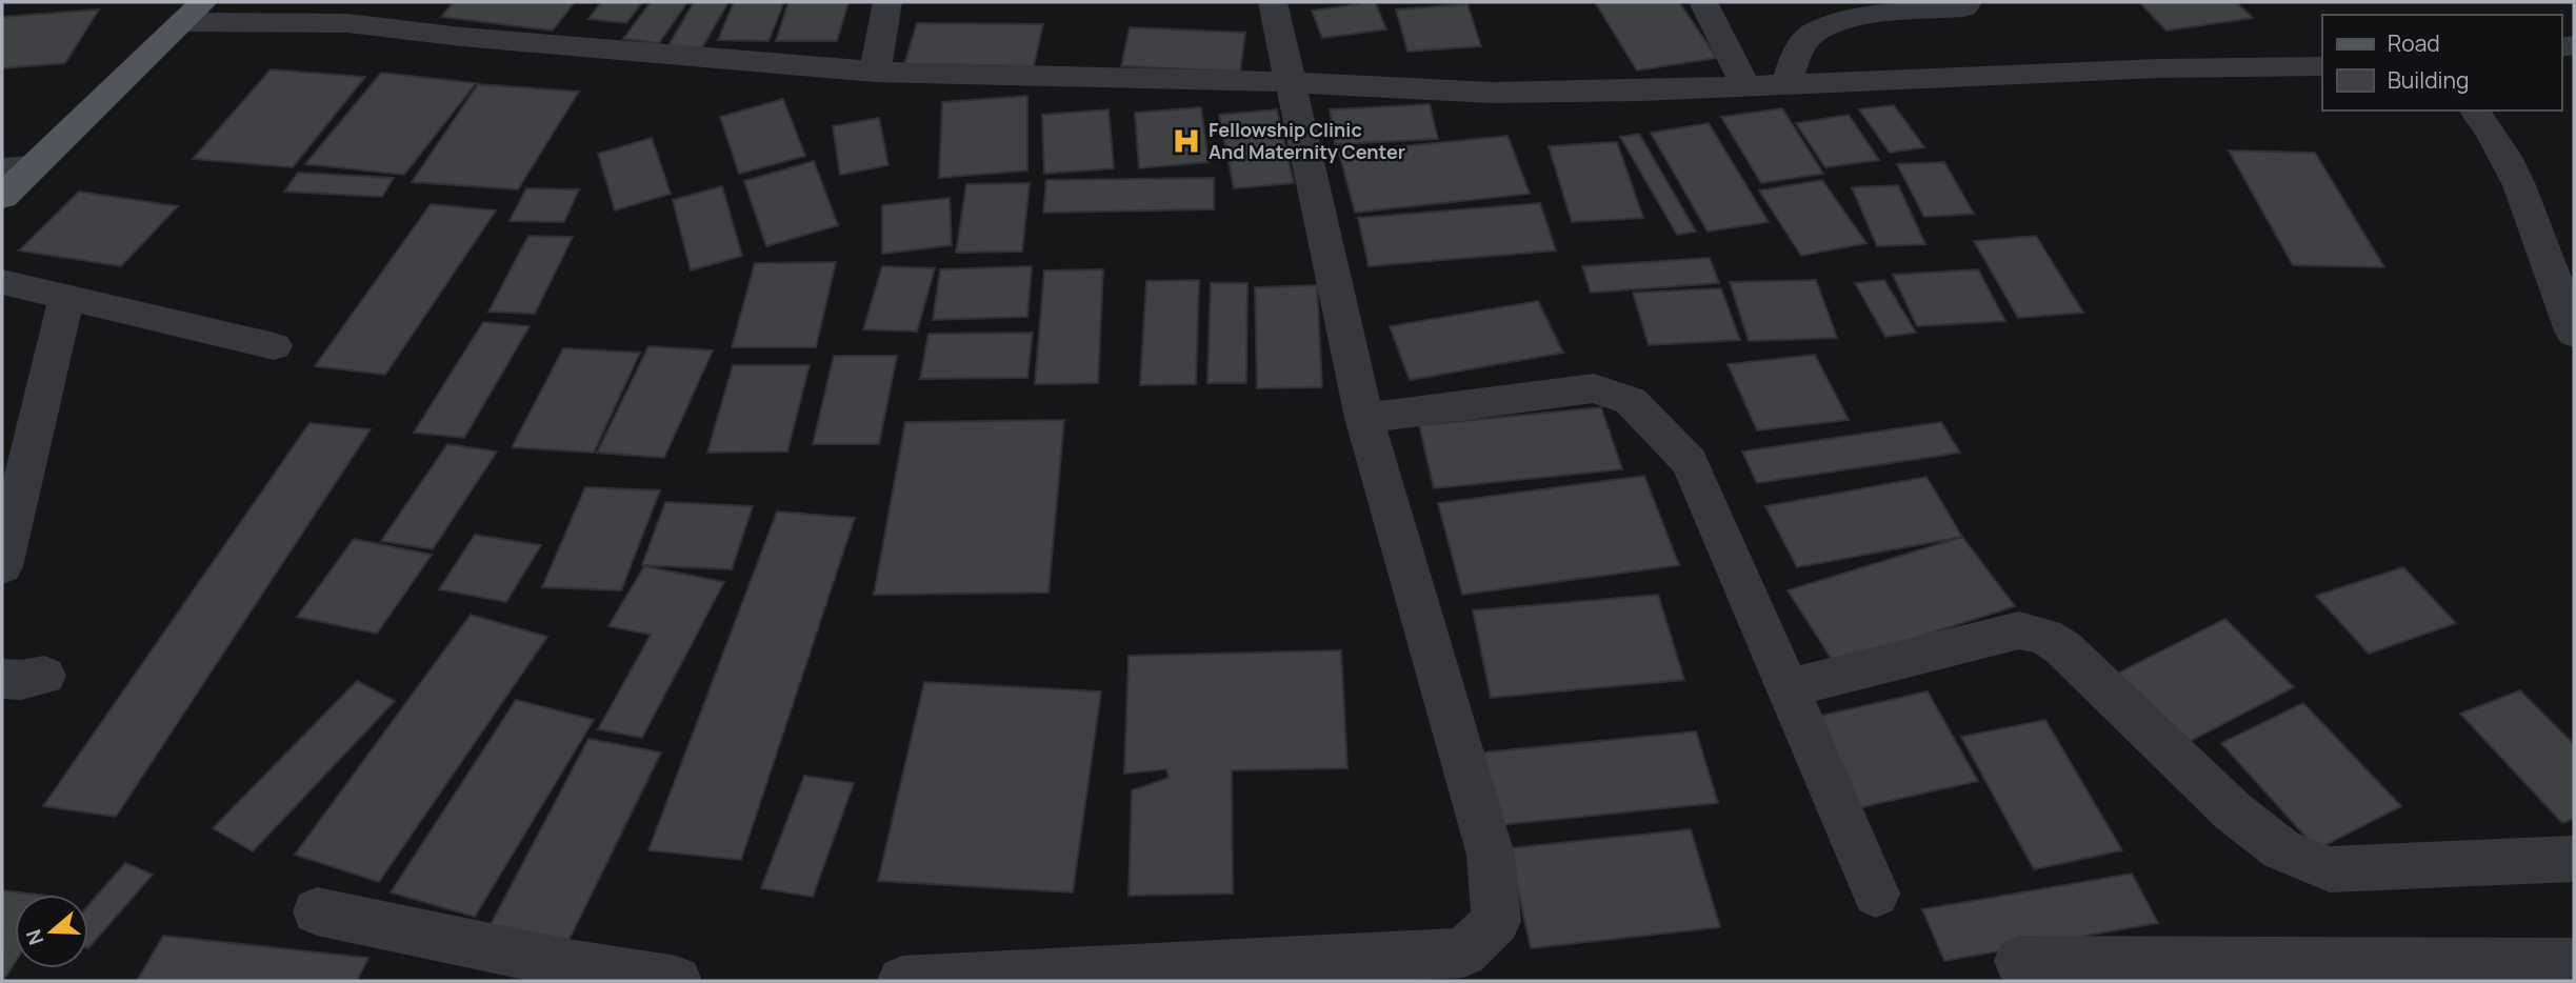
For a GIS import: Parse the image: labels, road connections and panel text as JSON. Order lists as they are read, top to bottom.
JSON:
{
  "places": {
    "hospital": ["Fellowship Clinic And Maternity Center"]
  },
  "legend": ["Road", "Building"],
  "north": "left"
}
